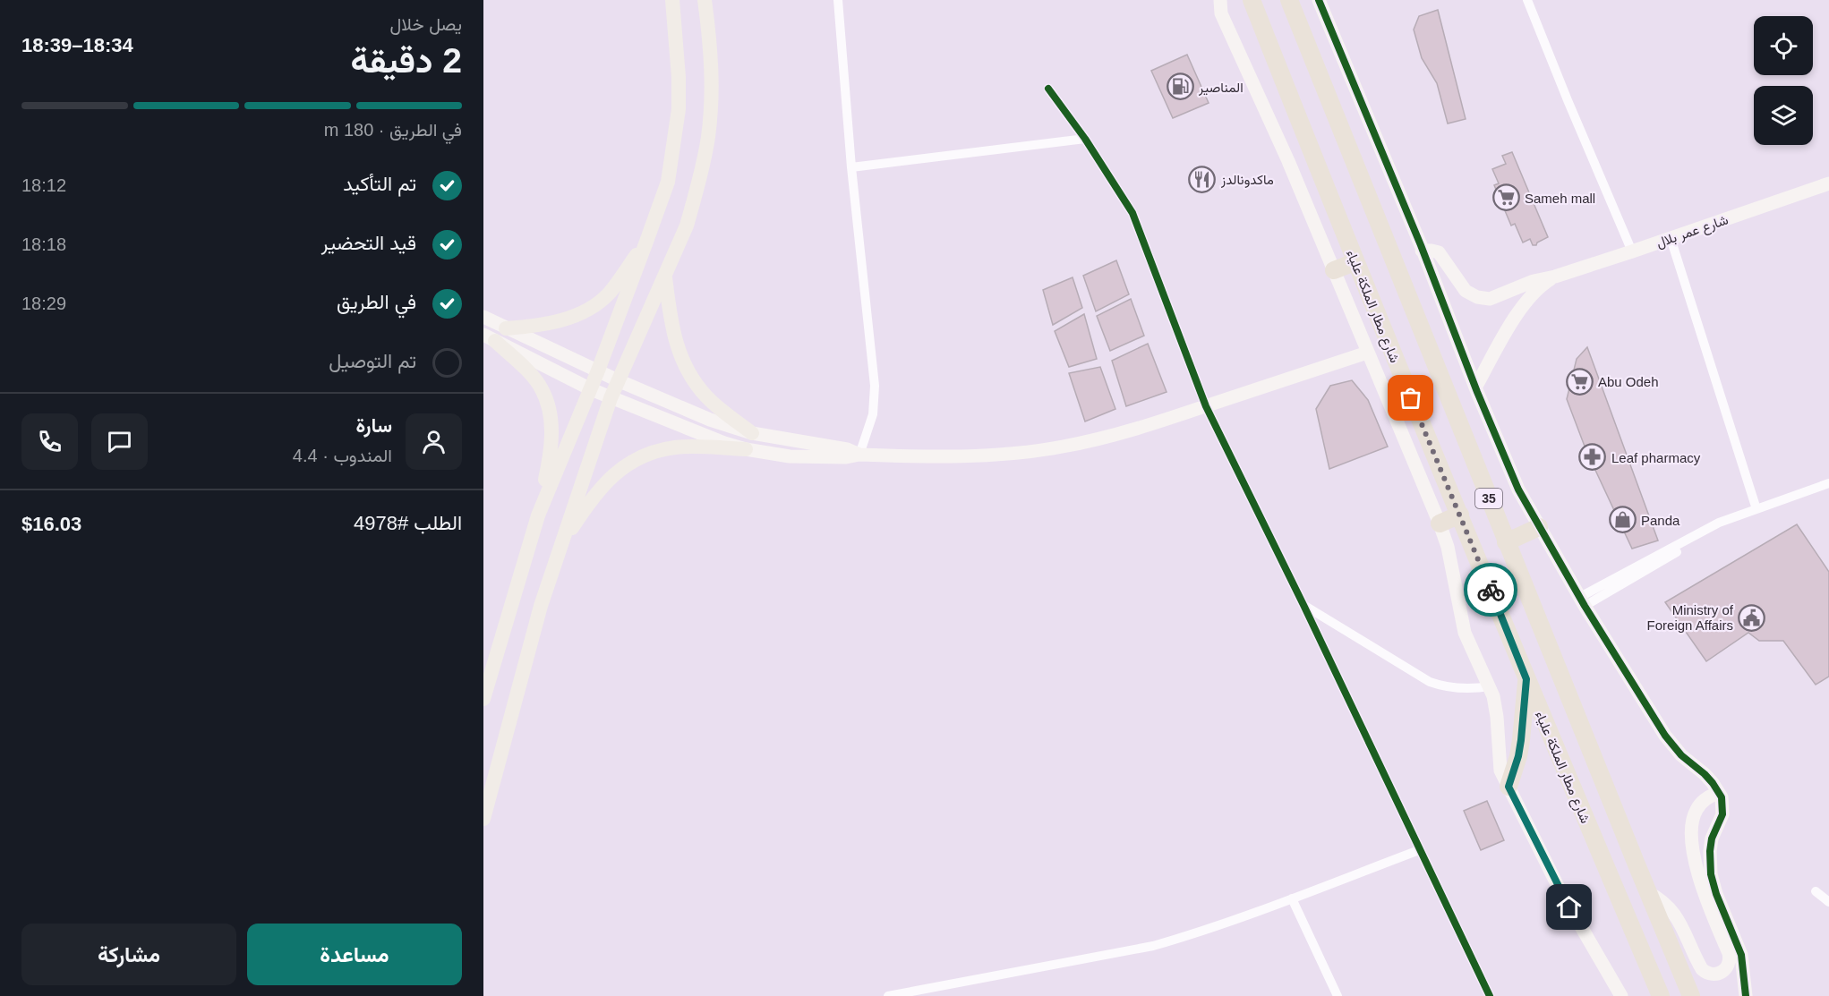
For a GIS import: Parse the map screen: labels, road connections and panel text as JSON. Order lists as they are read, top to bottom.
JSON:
{
  "streets": {
    "highway": ["شارع مطار الملكة علياء", "35"],
    "street": ["شارع عمر بلال"]
  },
  "places": {
    "fuel station": ["المناصير"],
    "restaurant": ["ماكدونالدز"],
    "supermarket": ["Sameh mall", "Abu Odeh"],
    "pharmacy": ["Leaf pharmacy"],
    "shop": ["Panda"],
    "public building": ["Ministry of Foreign Affairs"]
  },
  "page": {
    "heading": ["2 دقيقة", "يصل خلال", "18:34–18:39"],
    "panel": [
      "سارة",
      "المندوب · 4.4",
      "الطلب #4978",
      "$16.03"
    ],
    "bar": "في الطريق · 180 m",
    "list": [
      ["تم التأكيد", "18:12"],
      ["قيد التحضير", "18:18"],
      ["في الطريق", "18:29"],
      "تم التوصيل"
    ],
    "buttons": ["مساعدة", "مشاركة"]
  }
}
